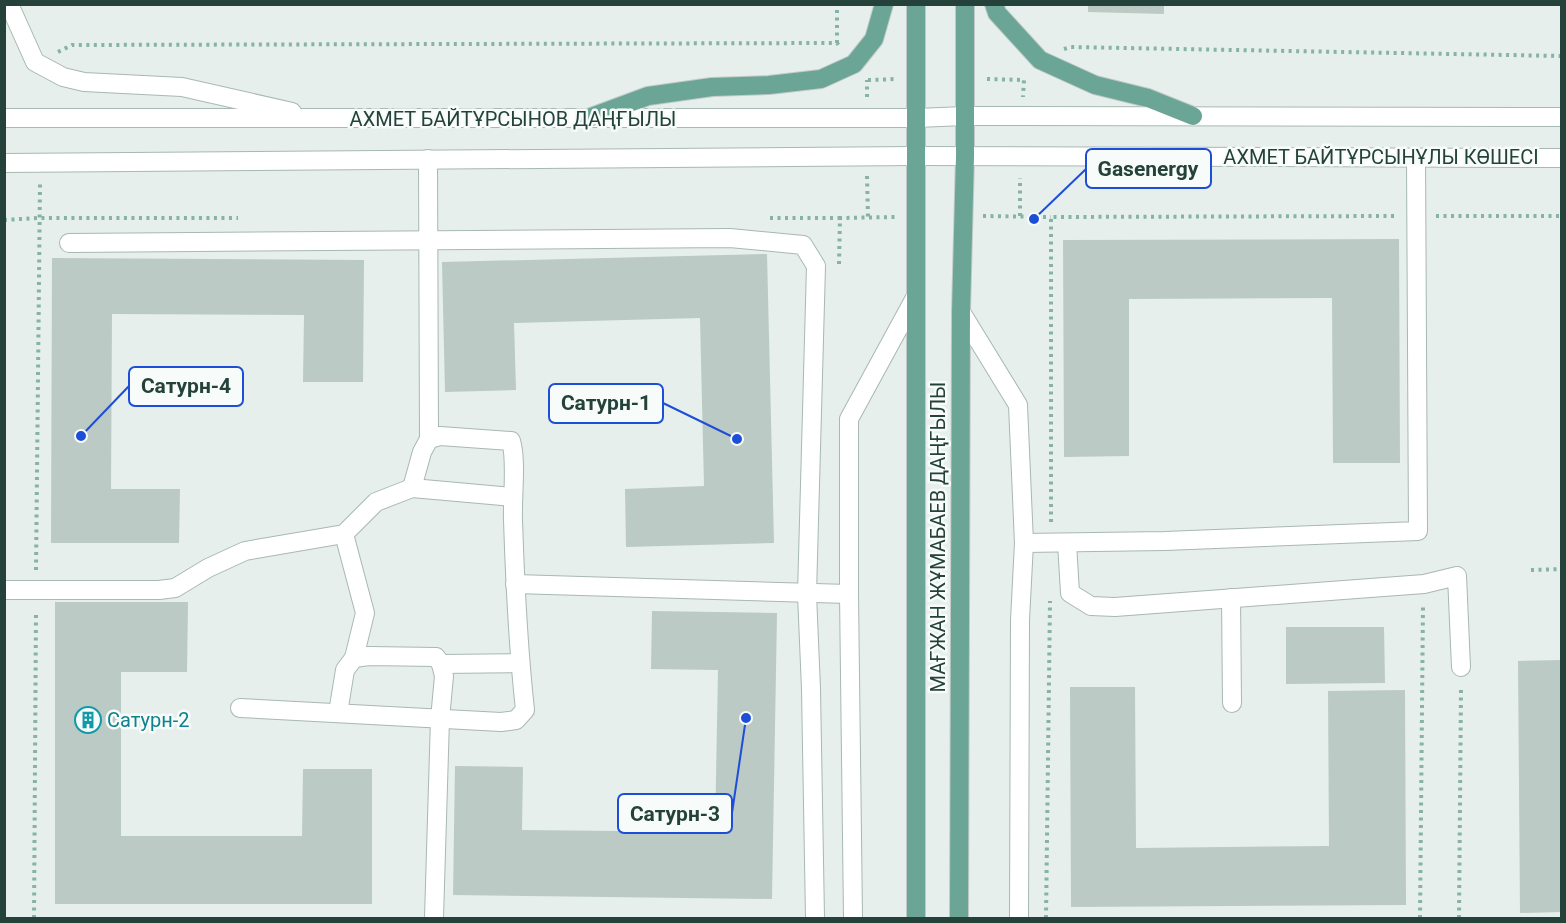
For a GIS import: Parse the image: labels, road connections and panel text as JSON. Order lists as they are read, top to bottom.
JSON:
{
  "streets": {
    "main road": ["МАҒЖАН ЖҰМАБАЕВ ДАҢҒЫЛЫ"],
    "street": ["АХМЕТ БАЙТҰРСЫНОВ ДАҢҒЫЛЫ", "АХМЕТ БАЙТҰРСЫНҰЛЫ КӨШЕСІ"]
  },
  "crossings": [
    ["АХМЕТ БАЙТҰРСЫНОВ ДАҢҒЫЛЫ", "АХМЕТ БАЙТҰРСЫНҰЛЫ КӨШЕСІ"],
    ["АХМЕТ БАЙТҰРСЫНОВ ДАҢҒЫЛЫ", "МАҒЖАН ЖҰМАБАЕВ ДАҢҒЫЛЫ"]
  ],
  "places": {
    "other": [
      "Gasenergy",
      "Сатурн-4",
      "Сатурн-1",
      "Сатурн-3"
    ],
    "building": ["Сатурн-2"]
  }
}
